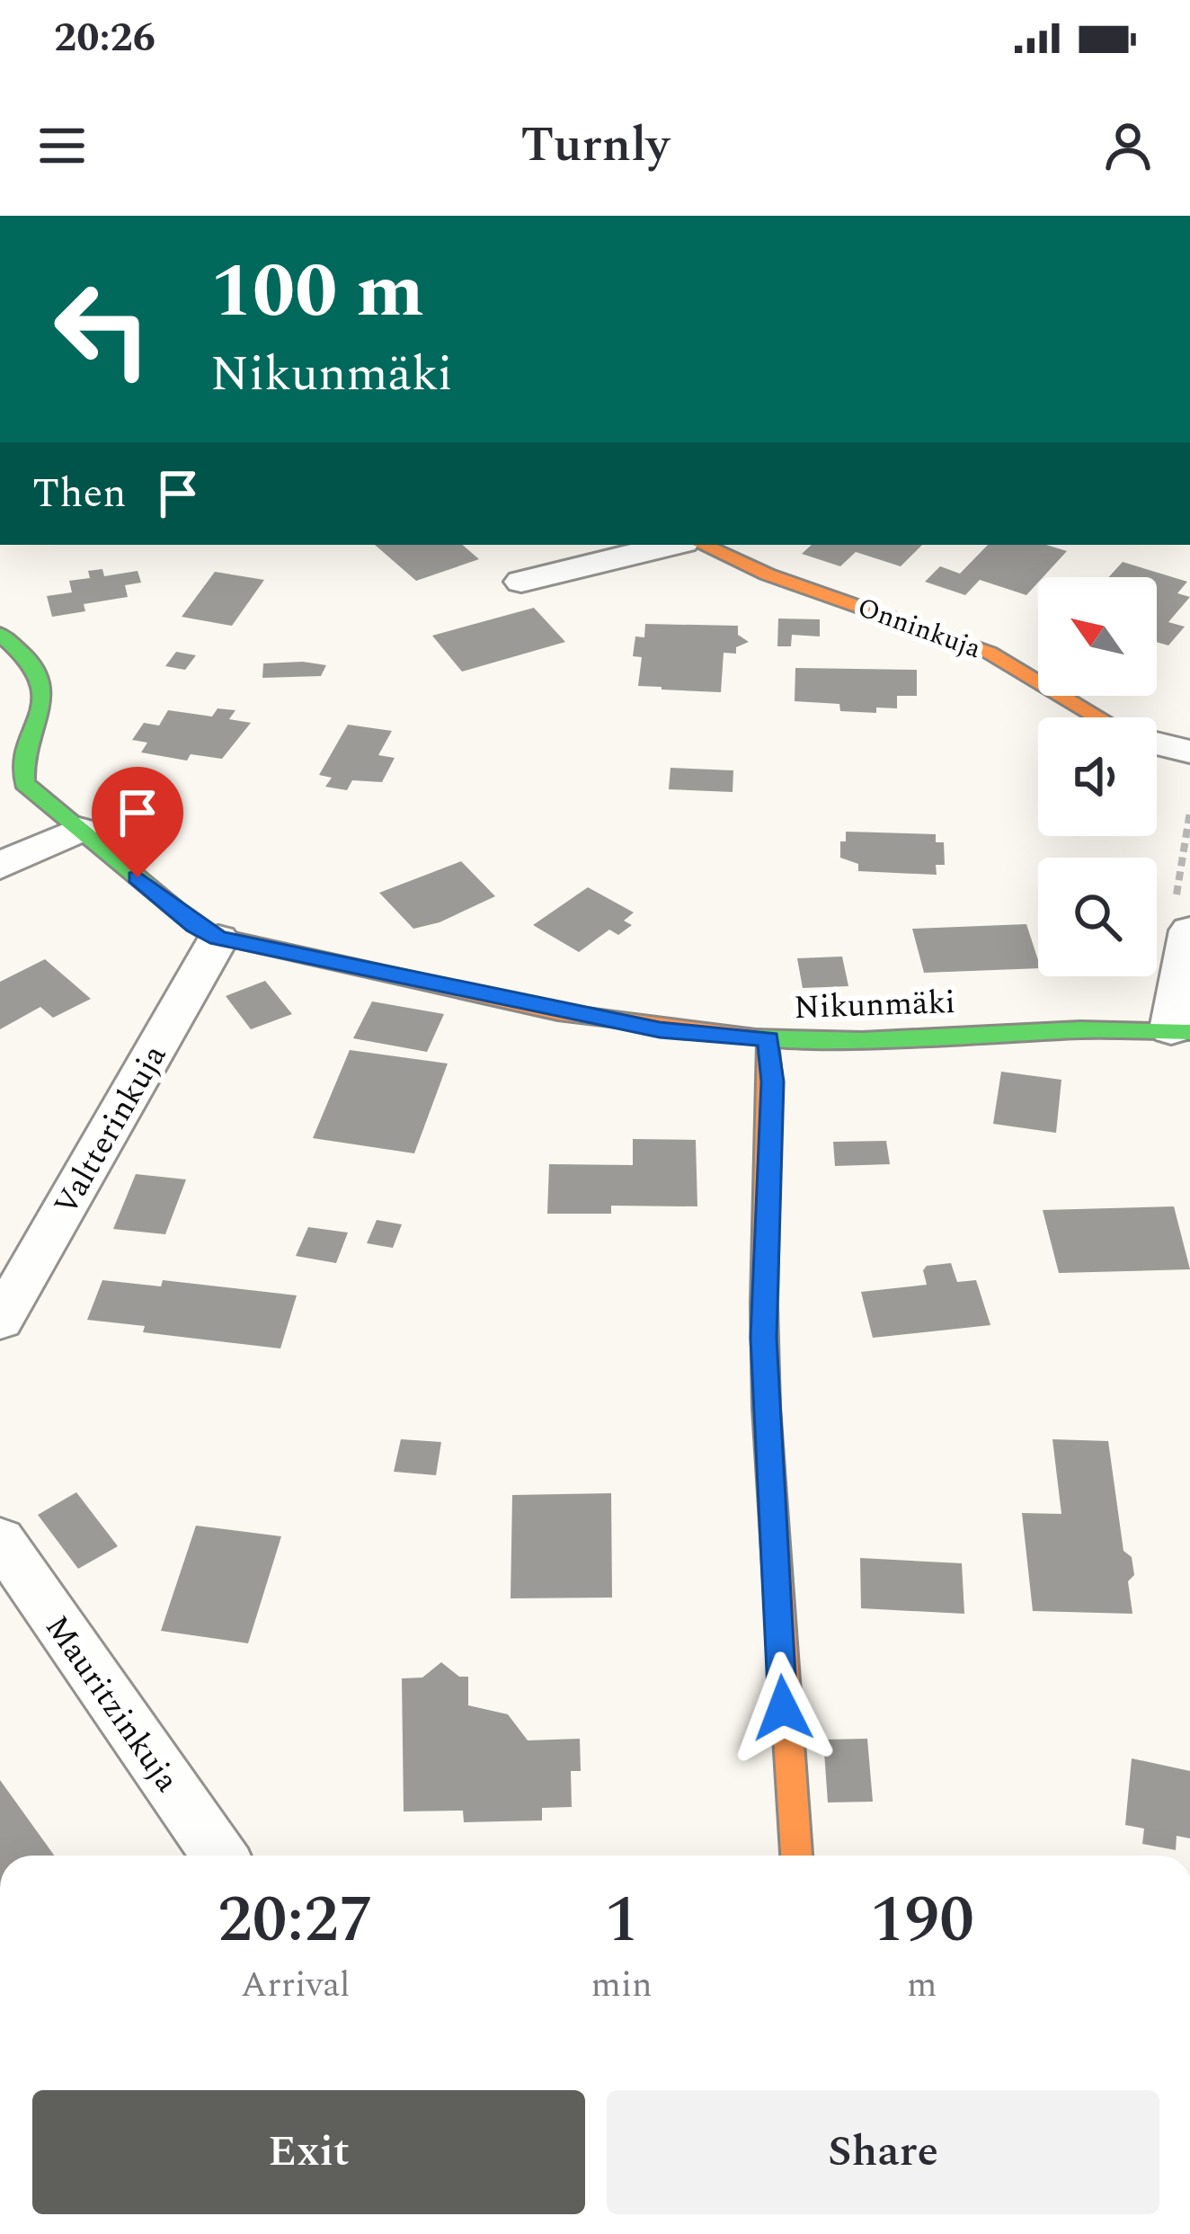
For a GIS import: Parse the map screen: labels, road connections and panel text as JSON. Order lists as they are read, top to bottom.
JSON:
{
  "streets": {
    "street": [
      "Onninkuja",
      "Nikunmäki",
      "Valtterinkuja",
      "Mauritzinkuja"
    ]
  },
  "crossings": [
    ["Nikunmäki", "Valtterinkuja"]
  ],
  "north": "top left",
  "page": {
    "status": "20:26",
    "header": "Turnly",
    "turn": ["100 m", "Nikunmäki"],
    "then": "Then",
    "eta": [
      "20:27",
      "Arrival",
      "1",
      "min",
      "190",
      "m"
    ],
    "buttons": ["Exit", "Share"]
  }
}
